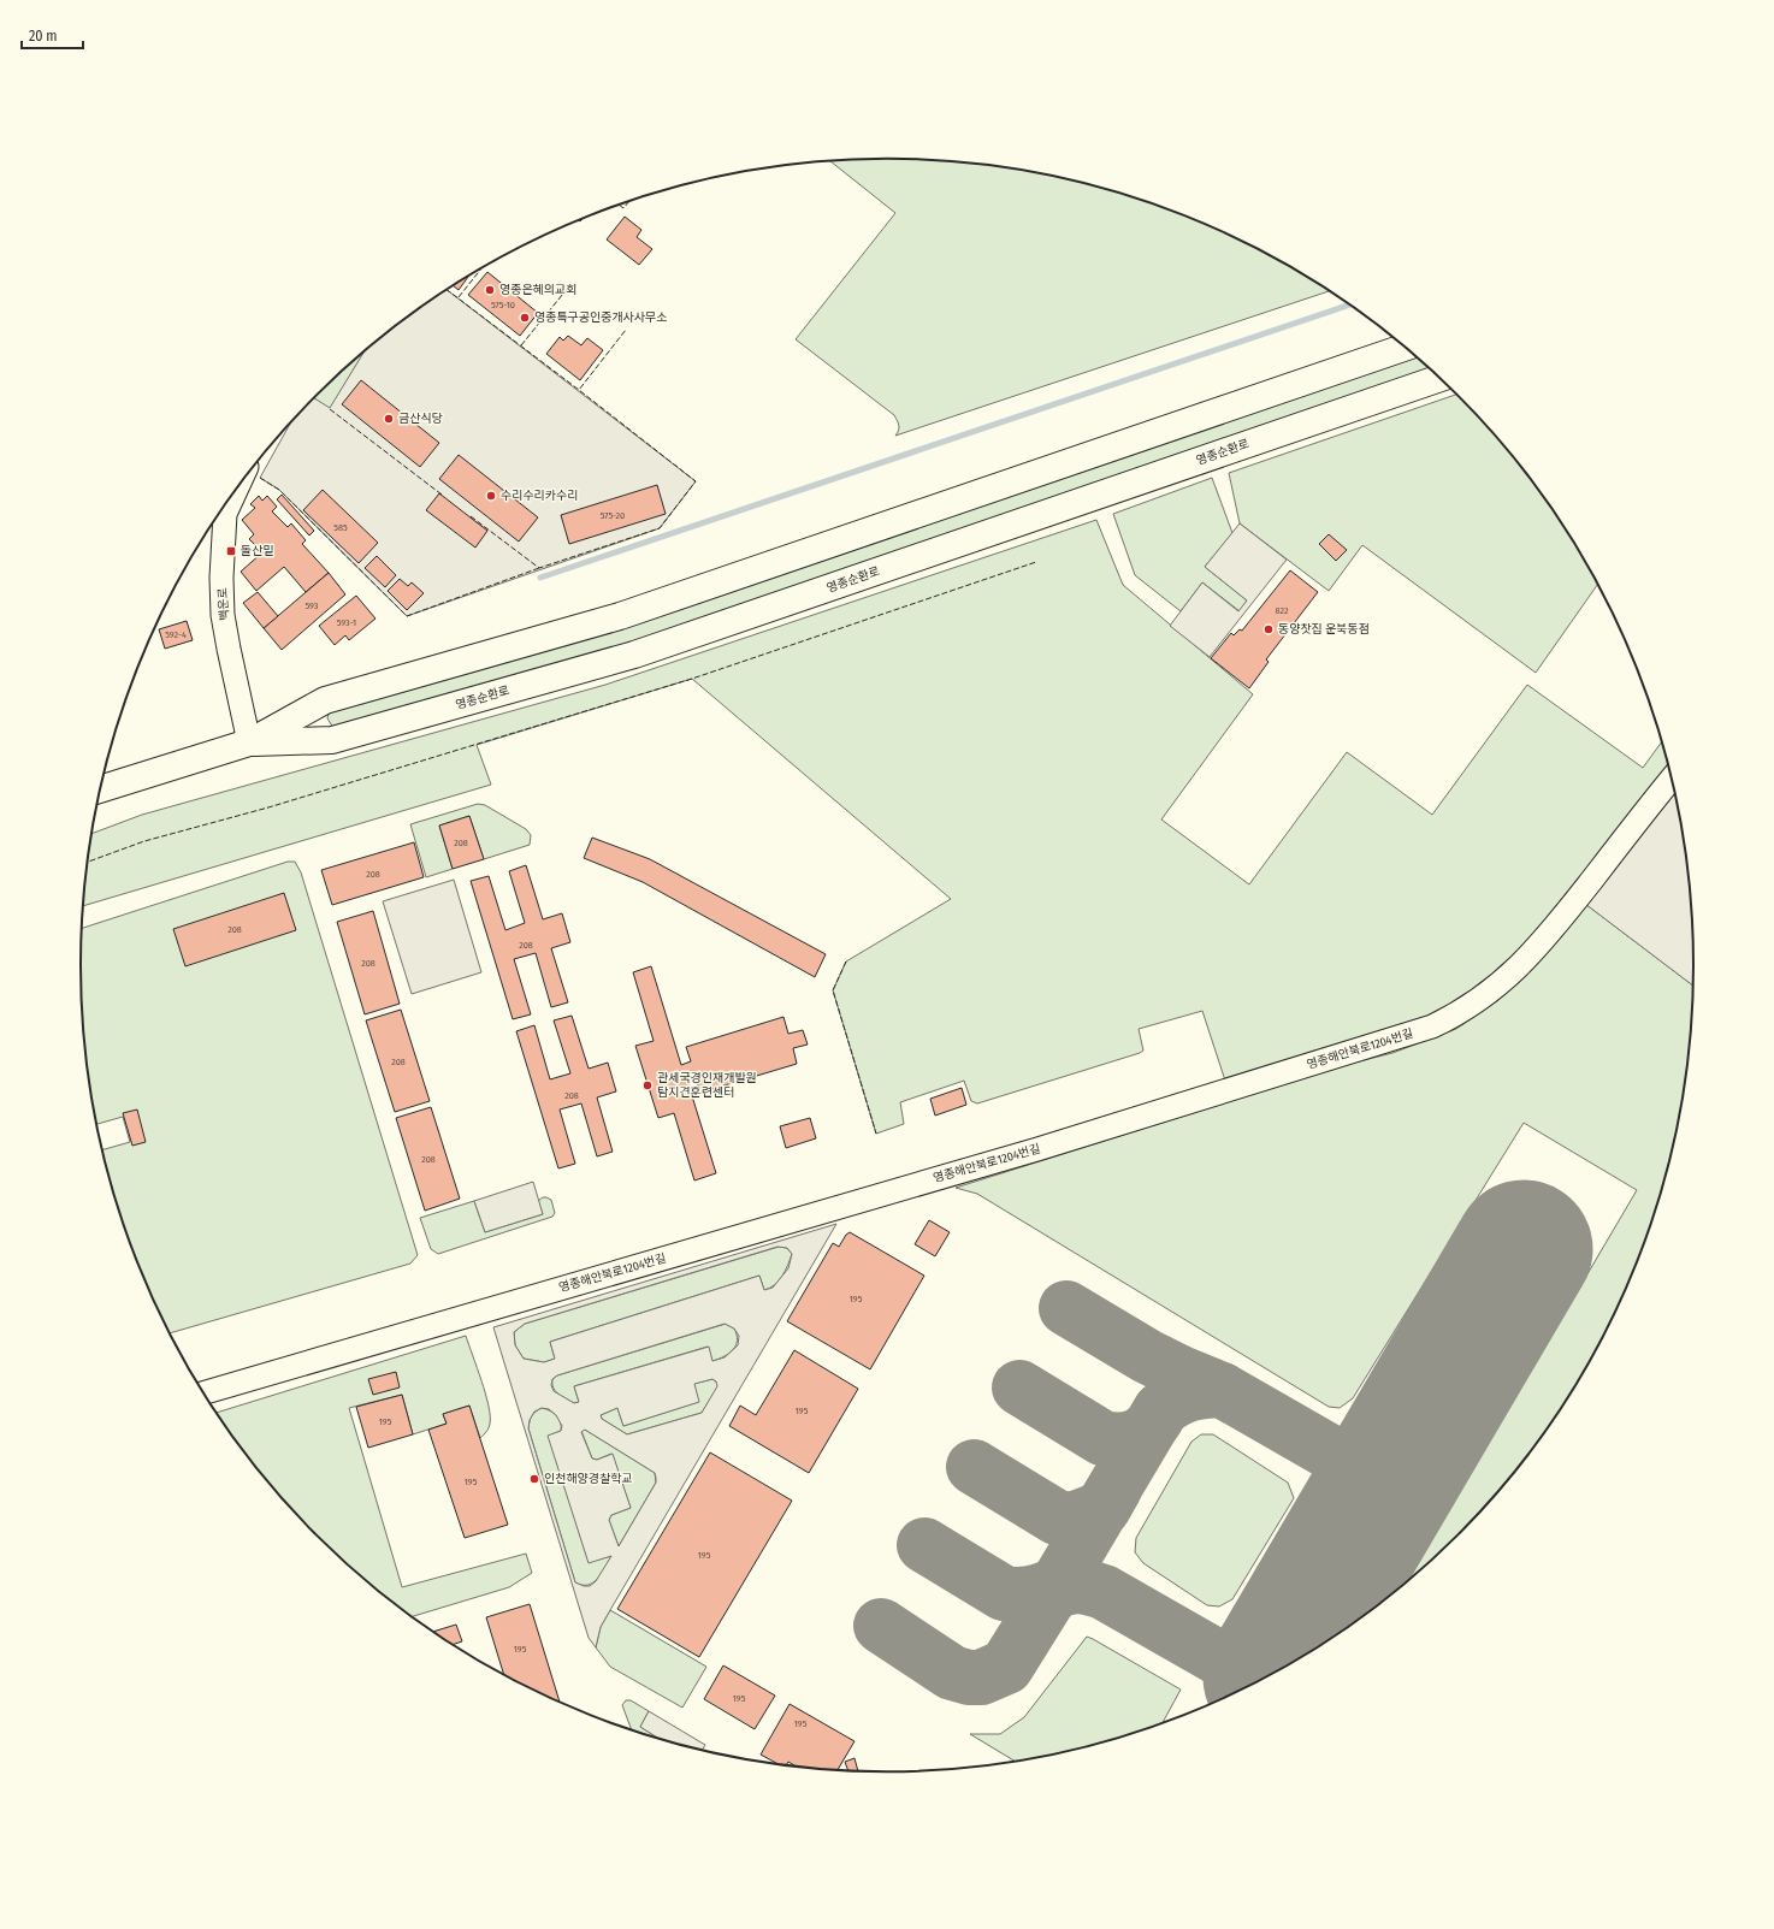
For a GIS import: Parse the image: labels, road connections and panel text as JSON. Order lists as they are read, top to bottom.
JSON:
{
  "streets": {
    "main road": ["영종순환로"],
    "street": ["백운로", "영종해안북로1204번길"]
  },
  "crossings": [
    ["영종순환로", "백운로"]
  ],
  "places": {
    "other": [
      "영종은혜의교회",
      "영종특구공인중개사사무소",
      "금산식당",
      "수리수리카수리",
      "동양찻집 운북동점",
      "관세국경인재개발원 탐지견훈련센터",
      "인천해양경찰학교"
    ],
    "transit": ["돌산밑"]
  },
  "house_numbers": [
    "575-10",
    "575-20",
    "585",
    "593",
    "822",
    "593-1",
    "592-4",
    "208",
    "208",
    "208",
    "208",
    "208",
    "208",
    "208",
    "208",
    "195",
    "195",
    "195",
    "195",
    "195",
    "195",
    "195",
    "195"
  ],
  "scale_bar": "20 m"
}
